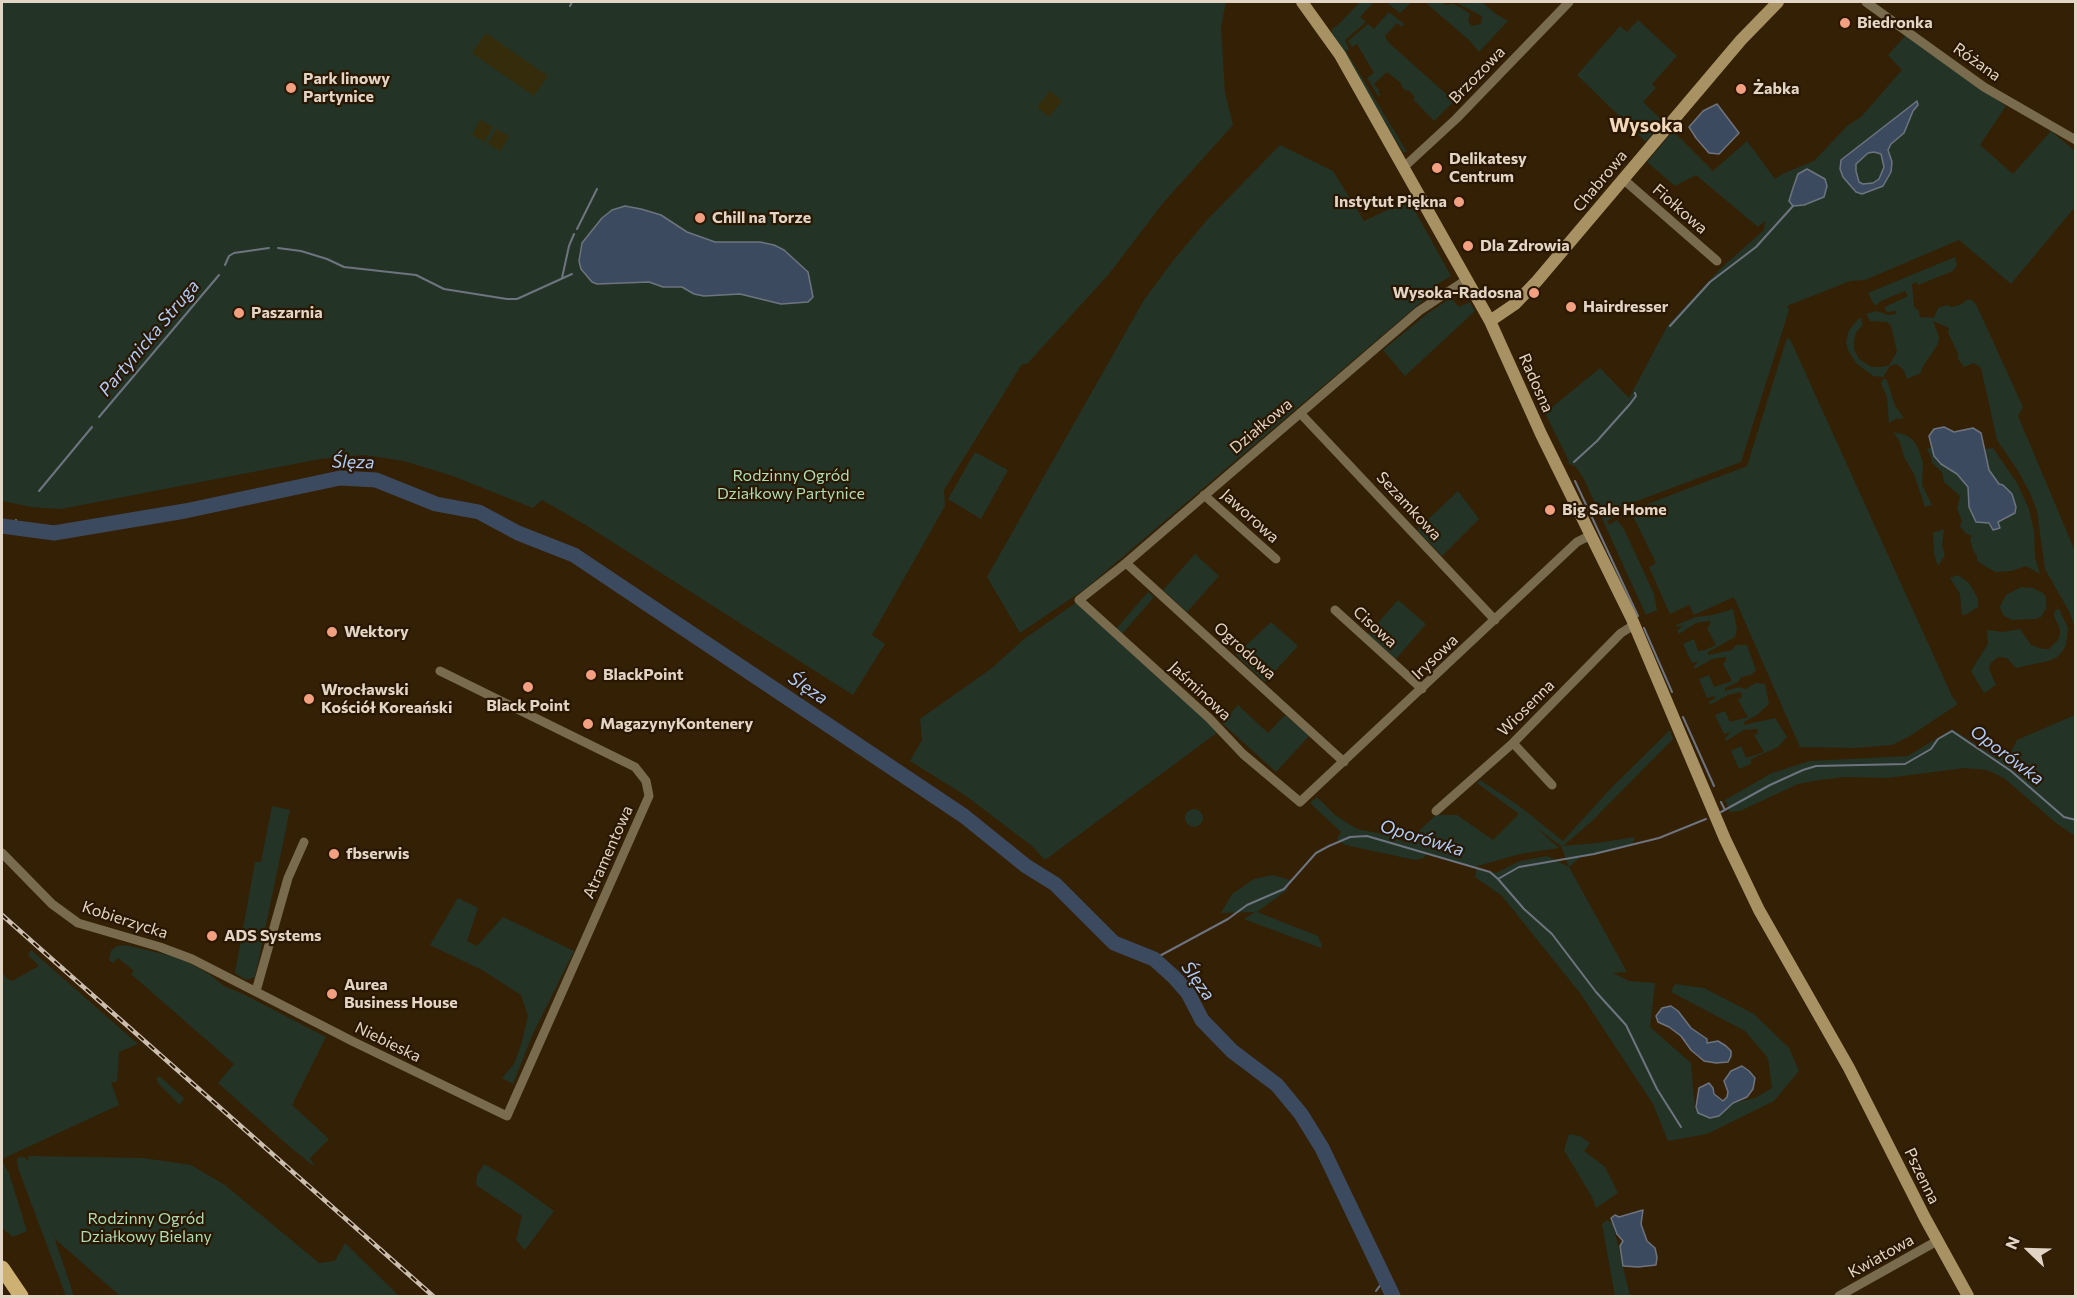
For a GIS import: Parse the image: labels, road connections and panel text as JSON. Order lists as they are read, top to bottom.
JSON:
{
  "streets": {
    "street": [
      "Różana",
      "Brzozowa",
      "Chabrowa",
      "Fiołkowa",
      "Radosna",
      "Działkowa",
      "Sezamkowa",
      "Jaworowa",
      "Cisowa",
      "Ogrodowa",
      "Irysowa",
      "Jaśminowa",
      "Wiosenna",
      "Atramentowa",
      "Kobierzycka",
      "Niebieska",
      "Pszenna",
      "Kwiatowa"
    ]
  },
  "crossings": [
    ["Brzozowa", "Radosna"],
    ["Chabrowa", "Fiołkowa"],
    ["Chabrowa", "Radosna"],
    ["Radosna", "Działkowa"],
    ["Radosna", "Irysowa"],
    ["Radosna", "Wiosenna"],
    ["Radosna", "Pszenna"],
    ["Działkowa", "Sezamkowa"],
    ["Działkowa", "Jaworowa"],
    ["Działkowa", "Ogrodowa"],
    ["Działkowa", "Jaśminowa"],
    ["Sezamkowa", "Irysowa"],
    ["Cisowa", "Irysowa"],
    ["Ogrodowa", "Irysowa"],
    ["Irysowa", "Jaśminowa"],
    ["Atramentowa", "Niebieska"],
    ["Kobierzycka", "Niebieska"],
    ["Pszenna", "Kwiatowa"]
  ],
  "districts": ["Wysoka"],
  "water": ["Partynicka Struga", "Ślęza", "Oporówka"],
  "parks": ["Rodzinny Ogród Działkowy Partynice", "Rodzinny Ogród Działkowy Bielany"],
  "places": [
    "Biedronka",
    "Park linowy Partynice",
    "Żabka",
    "Delikatesy Centrum",
    "Instytut Piękna",
    "Chill na Torze",
    "Dla Zdrowia",
    "Wysoka-Radosna",
    "Hairdresser",
    "Paszarnia",
    "Big Sale Home",
    "Wektory",
    "BlackPoint",
    "Black Point",
    "Wrocławski Kościół Koreański",
    "MagazynyKontenery",
    "fbserwis",
    "ADS Systems",
    "Aurea Business House"
  ],
  "north": "top left"
}
